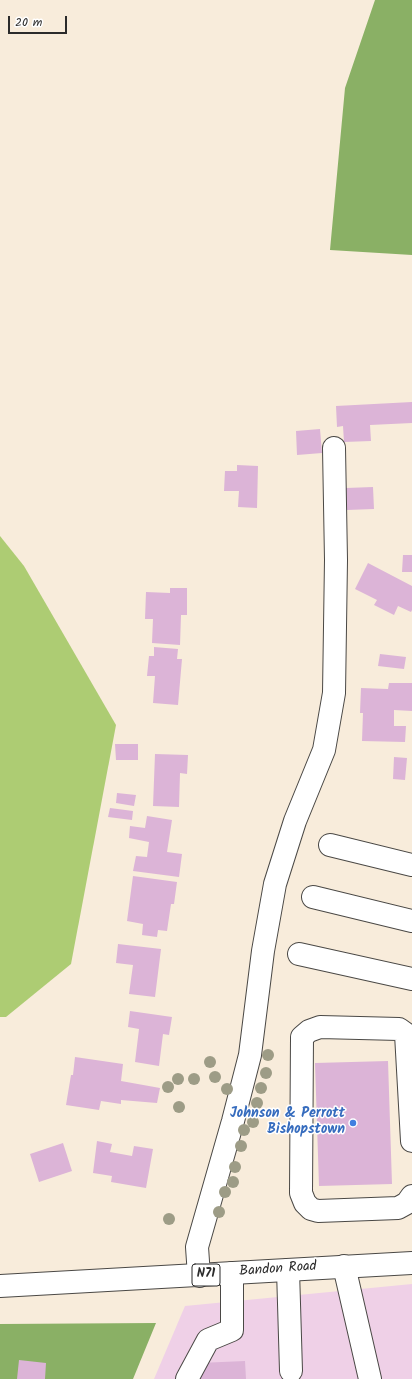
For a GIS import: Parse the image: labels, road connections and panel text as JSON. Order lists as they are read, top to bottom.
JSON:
{
  "streets": {
    "street": ["Bandon Road", "N71"]
  },
  "places": ["Johnson & Perrott Bishopstown"],
  "scale_bar": "20 m"
}
